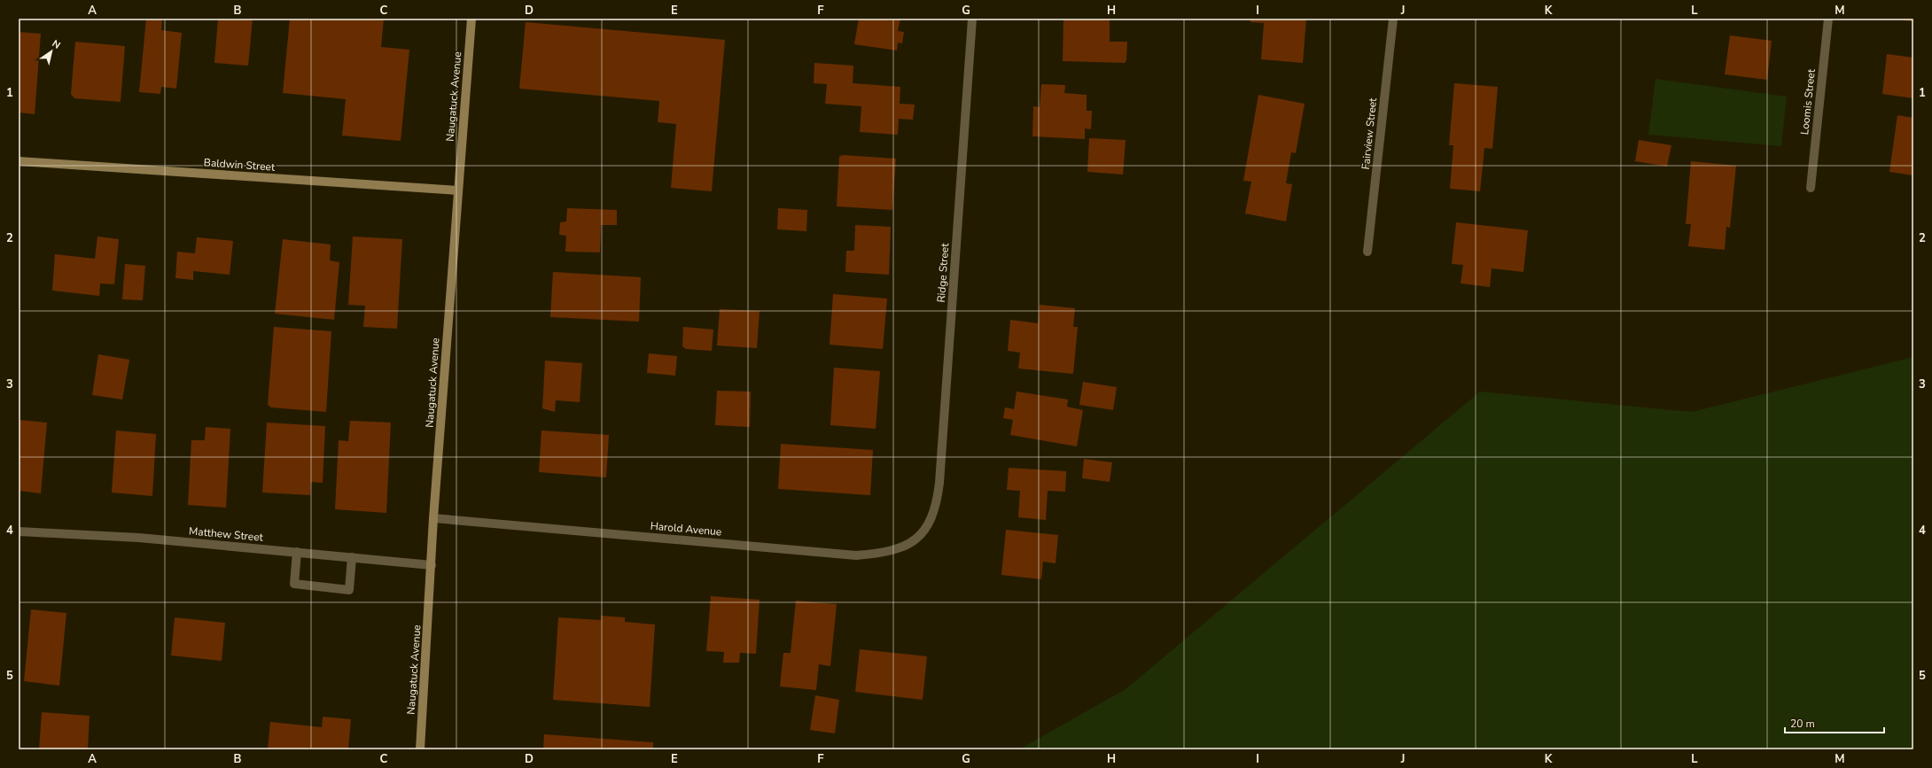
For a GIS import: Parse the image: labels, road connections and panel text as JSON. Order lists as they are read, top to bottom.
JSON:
{
  "streets": {
    "main road": ["Naugatuck Avenue", "Baldwin Street"],
    "street": [
      "Loomis Street",
      "Fairview Street",
      "Ridge Street",
      "Harold Avenue",
      "Matthew Street"
    ]
  },
  "crossings": [
    ["Naugatuck Avenue", "Baldwin Street"],
    ["Naugatuck Avenue", "Harold Avenue"],
    ["Naugatuck Avenue", "Matthew Street"],
    ["Ridge Street", "Harold Avenue"]
  ],
  "scale_bar": "20 m",
  "north": "top right",
  "grid": {
    "columns": [
      "A",
      "B",
      "C",
      "D",
      "E",
      "F",
      "G",
      "H",
      "I",
      "J",
      "K",
      "L",
      "M"
    ],
    "rows": [
      "1",
      "2",
      "3",
      "4",
      "5"
    ]
  }
}
